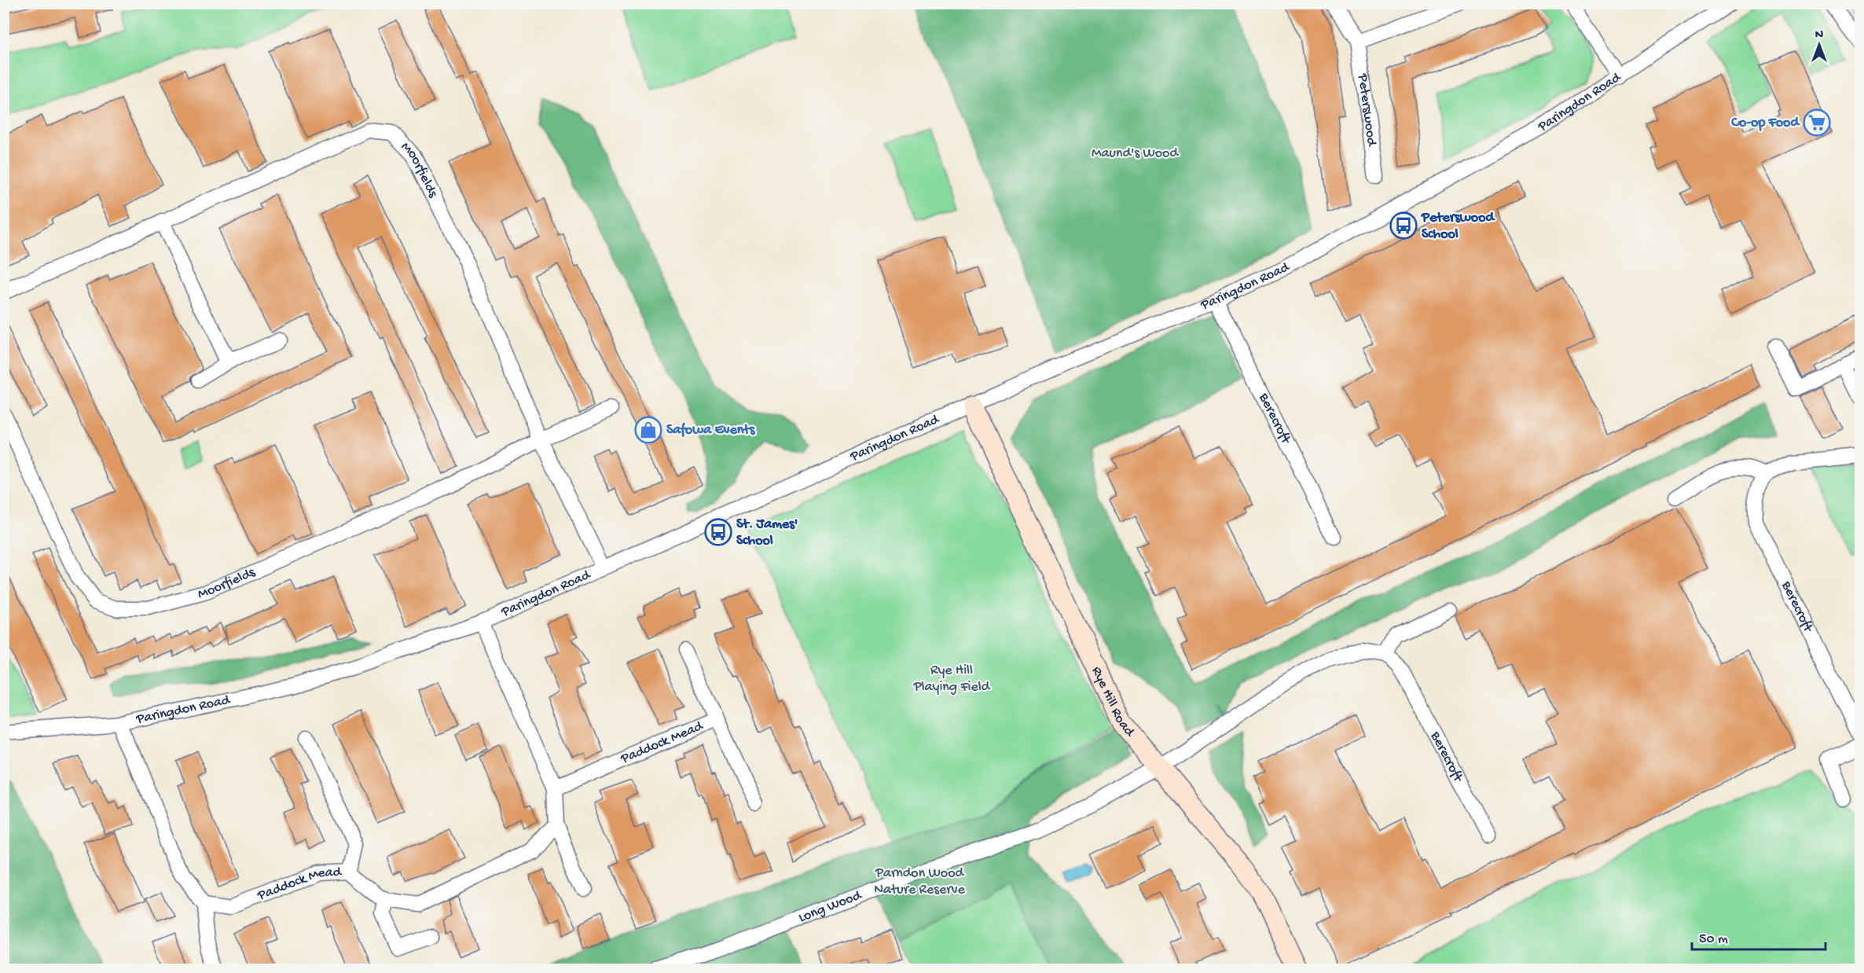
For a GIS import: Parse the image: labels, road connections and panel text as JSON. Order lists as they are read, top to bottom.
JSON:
{
  "streets": {
    "street": [
      "Paringdon Road",
      "Peterswood",
      "Moorfields",
      "Berecroft",
      "Rye Hill Road",
      "Paddock Mead",
      "Long Wood"
    ]
  },
  "crossings": [
    ["Paringdon Road", "Moorfields"],
    ["Paringdon Road", "Berecroft"],
    ["Paringdon Road", "Rye Hill Road"],
    ["Rye Hill Road", "Long Wood"]
  ],
  "parks": ["Maund's Wood", "Rye Hill Playing Field", "Parndon Wood Nature Reserve"],
  "places": {
    "supermarket": ["Co-op Food"],
    "bus stop": ["Peterswood School", "St. James' School"],
    "shop": ["Safowa Events"]
  },
  "scale_bar": "50 m",
  "north": "top"
}
